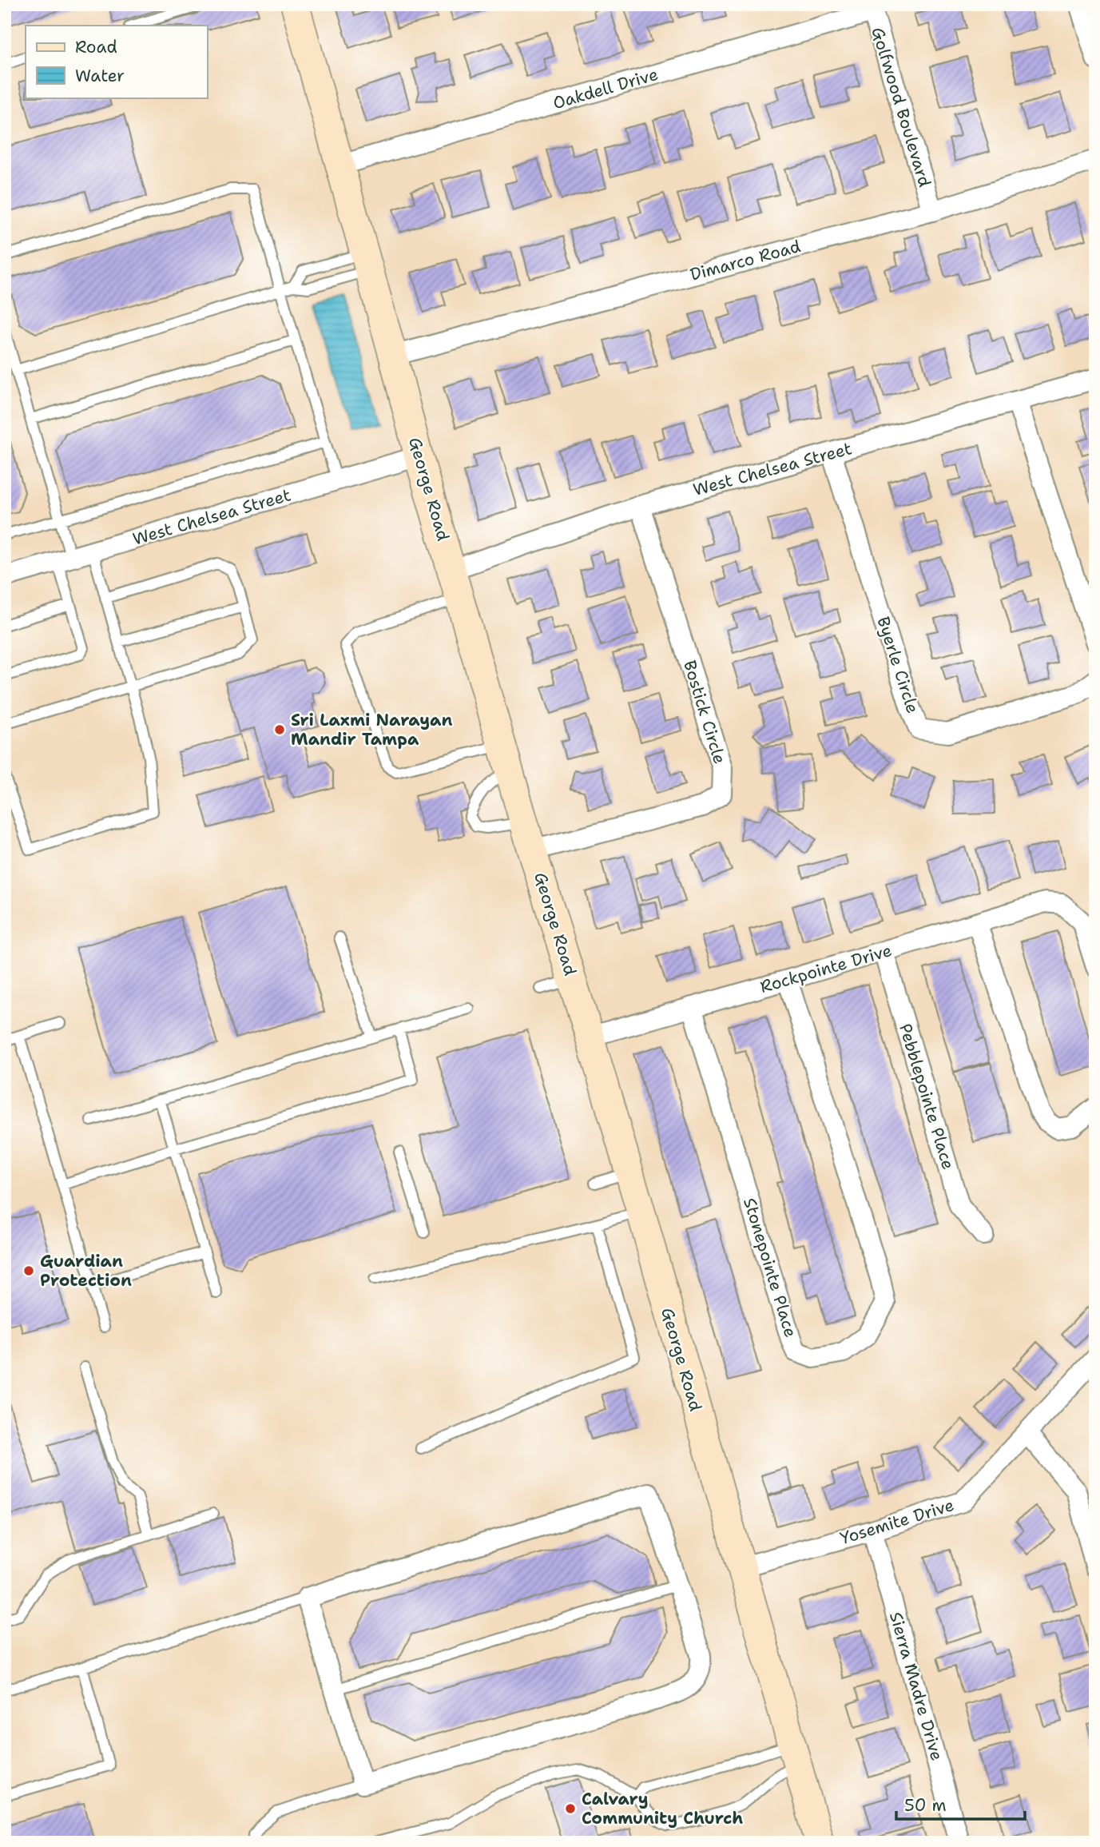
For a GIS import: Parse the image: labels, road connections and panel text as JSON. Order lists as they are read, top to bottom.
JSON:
{
  "streets": {
    "street": [
      "Oakdell Drive",
      "Golfwood Boulevard",
      "Dimarco Road",
      "West Chelsea Street",
      "George Road",
      "Byerle Circle",
      "Bostick Circle",
      "Rockpointe Drive",
      "Pebblepointe Place",
      "Stonepointe Place",
      "Yosemite Drive",
      "Sierra Madre Drive"
    ]
  },
  "crossings": [
    ["Oakdell Drive", "Golfwood Boulevard"],
    ["Oakdell Drive", "George Road"],
    ["Golfwood Boulevard", "Dimarco Road"],
    ["Dimarco Road", "George Road"],
    ["West Chelsea Street", "George Road"],
    ["West Chelsea Street", "Byerle Circle"],
    ["West Chelsea Street", "Bostick Circle"],
    ["George Road", "Bostick Circle"],
    ["George Road", "Rockpointe Drive"],
    ["George Road", "Yosemite Drive"],
    ["Rockpointe Drive", "Pebblepointe Place"],
    ["Rockpointe Drive", "Stonepointe Place"],
    ["Yosemite Drive", "Sierra Madre Drive"]
  ],
  "places": ["Sri Laxmi Narayan Mandir Tampa", "Guardian Protection", "Calvary Community Church"],
  "legend": ["Road", "Water"],
  "scale_bar": "50 m"
}
